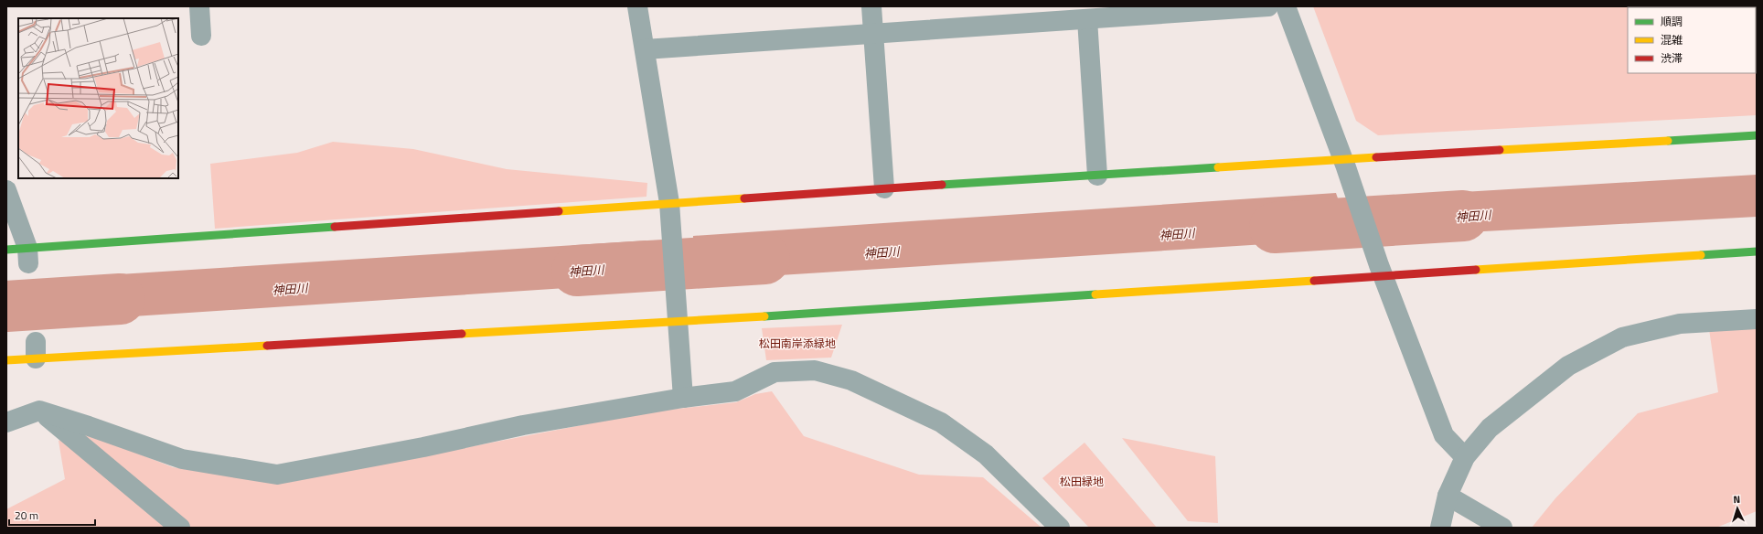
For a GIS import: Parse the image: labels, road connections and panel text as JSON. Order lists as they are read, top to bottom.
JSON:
{
  "water": ["神田川"],
  "parks": ["松田南岸添緑地", "松田緑地"],
  "legend": ["順調", "混雑", "渋滞"],
  "scale_bar": "20 m",
  "north": "top"
}
